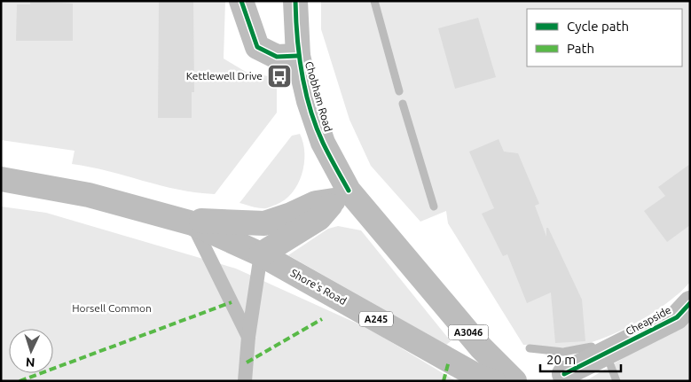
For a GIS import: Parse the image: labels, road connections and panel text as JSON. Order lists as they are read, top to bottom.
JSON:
{
  "streets": {
    "main road": [
      "Chobham Road",
      "Shore's Road",
      "A245",
      "Cheapside",
      "A3046"
    ]
  },
  "crossings": [
    ["Chobham Road", "Shore's Road"]
  ],
  "parks": ["Horsell Common"],
  "places": {
    "bus stop": ["Kettlewell Drive"]
  },
  "legend": ["Cycle path", "Path"],
  "scale_bar": "20 m",
  "north": "bottom"
}
